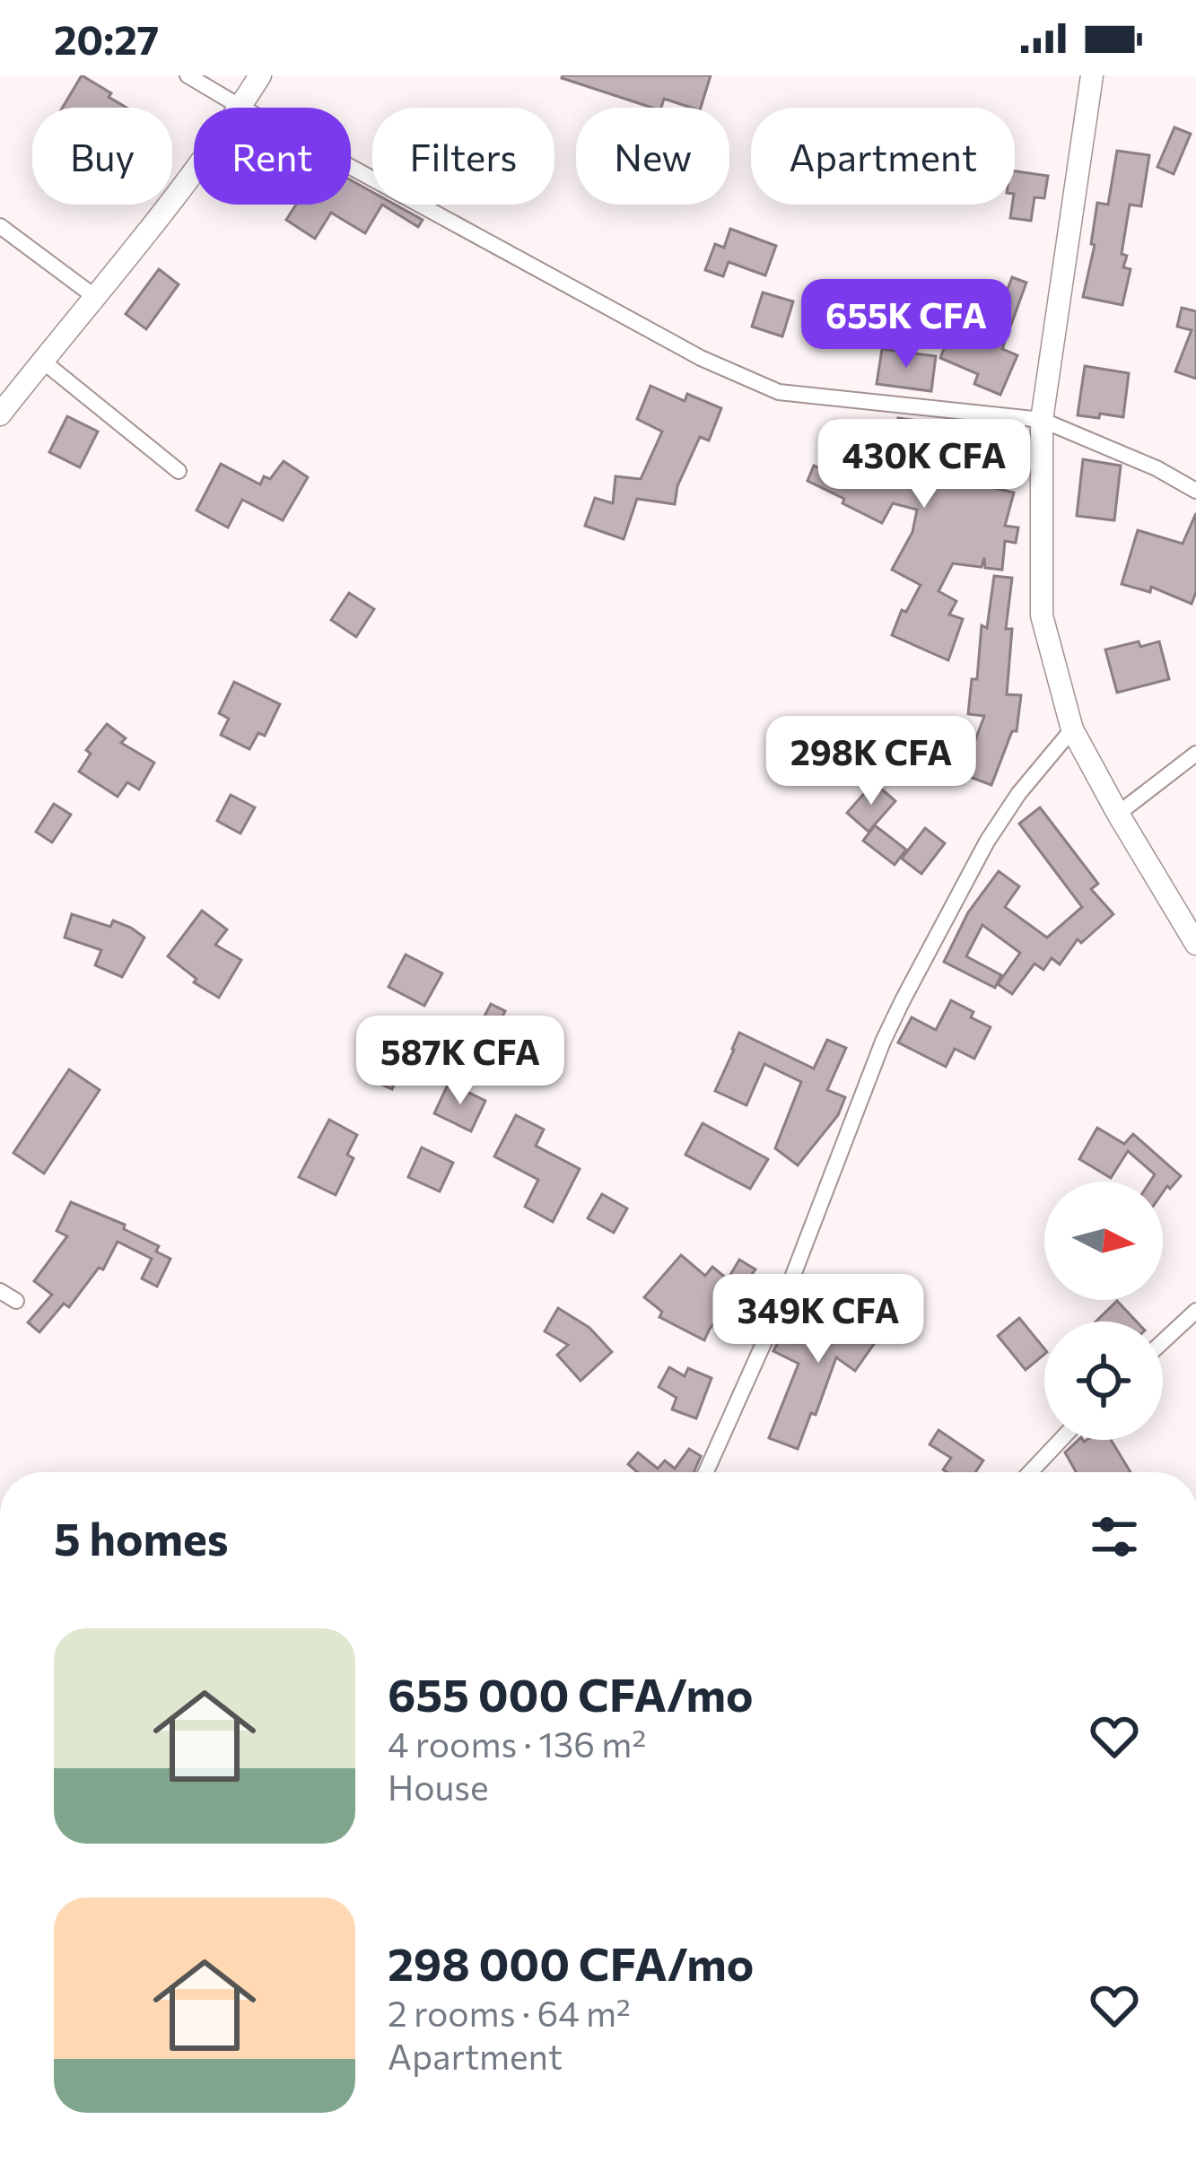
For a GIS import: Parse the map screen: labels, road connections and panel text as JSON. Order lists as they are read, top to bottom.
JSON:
{
  "north": "right",
  "page": {
    "status": "20:27",
    "chip": [
      "Buy",
      "Rent",
      "Filters",
      "New",
      "Apartment"
    ],
    "price": [
      "655K CFA",
      "430K CFA",
      "298K CFA",
      "587K CFA",
      "349K CFA"
    ],
    "heading": "5 homes",
    "list": [
      {
        "name": "655 000 CFA/mo",
        "note": "4 rooms · 136 m² · House"
      },
      {
        "name": "298 000 CFA/mo",
        "note": "2 rooms · 64 m² · Apartment"
      }
    ]
  }
}
